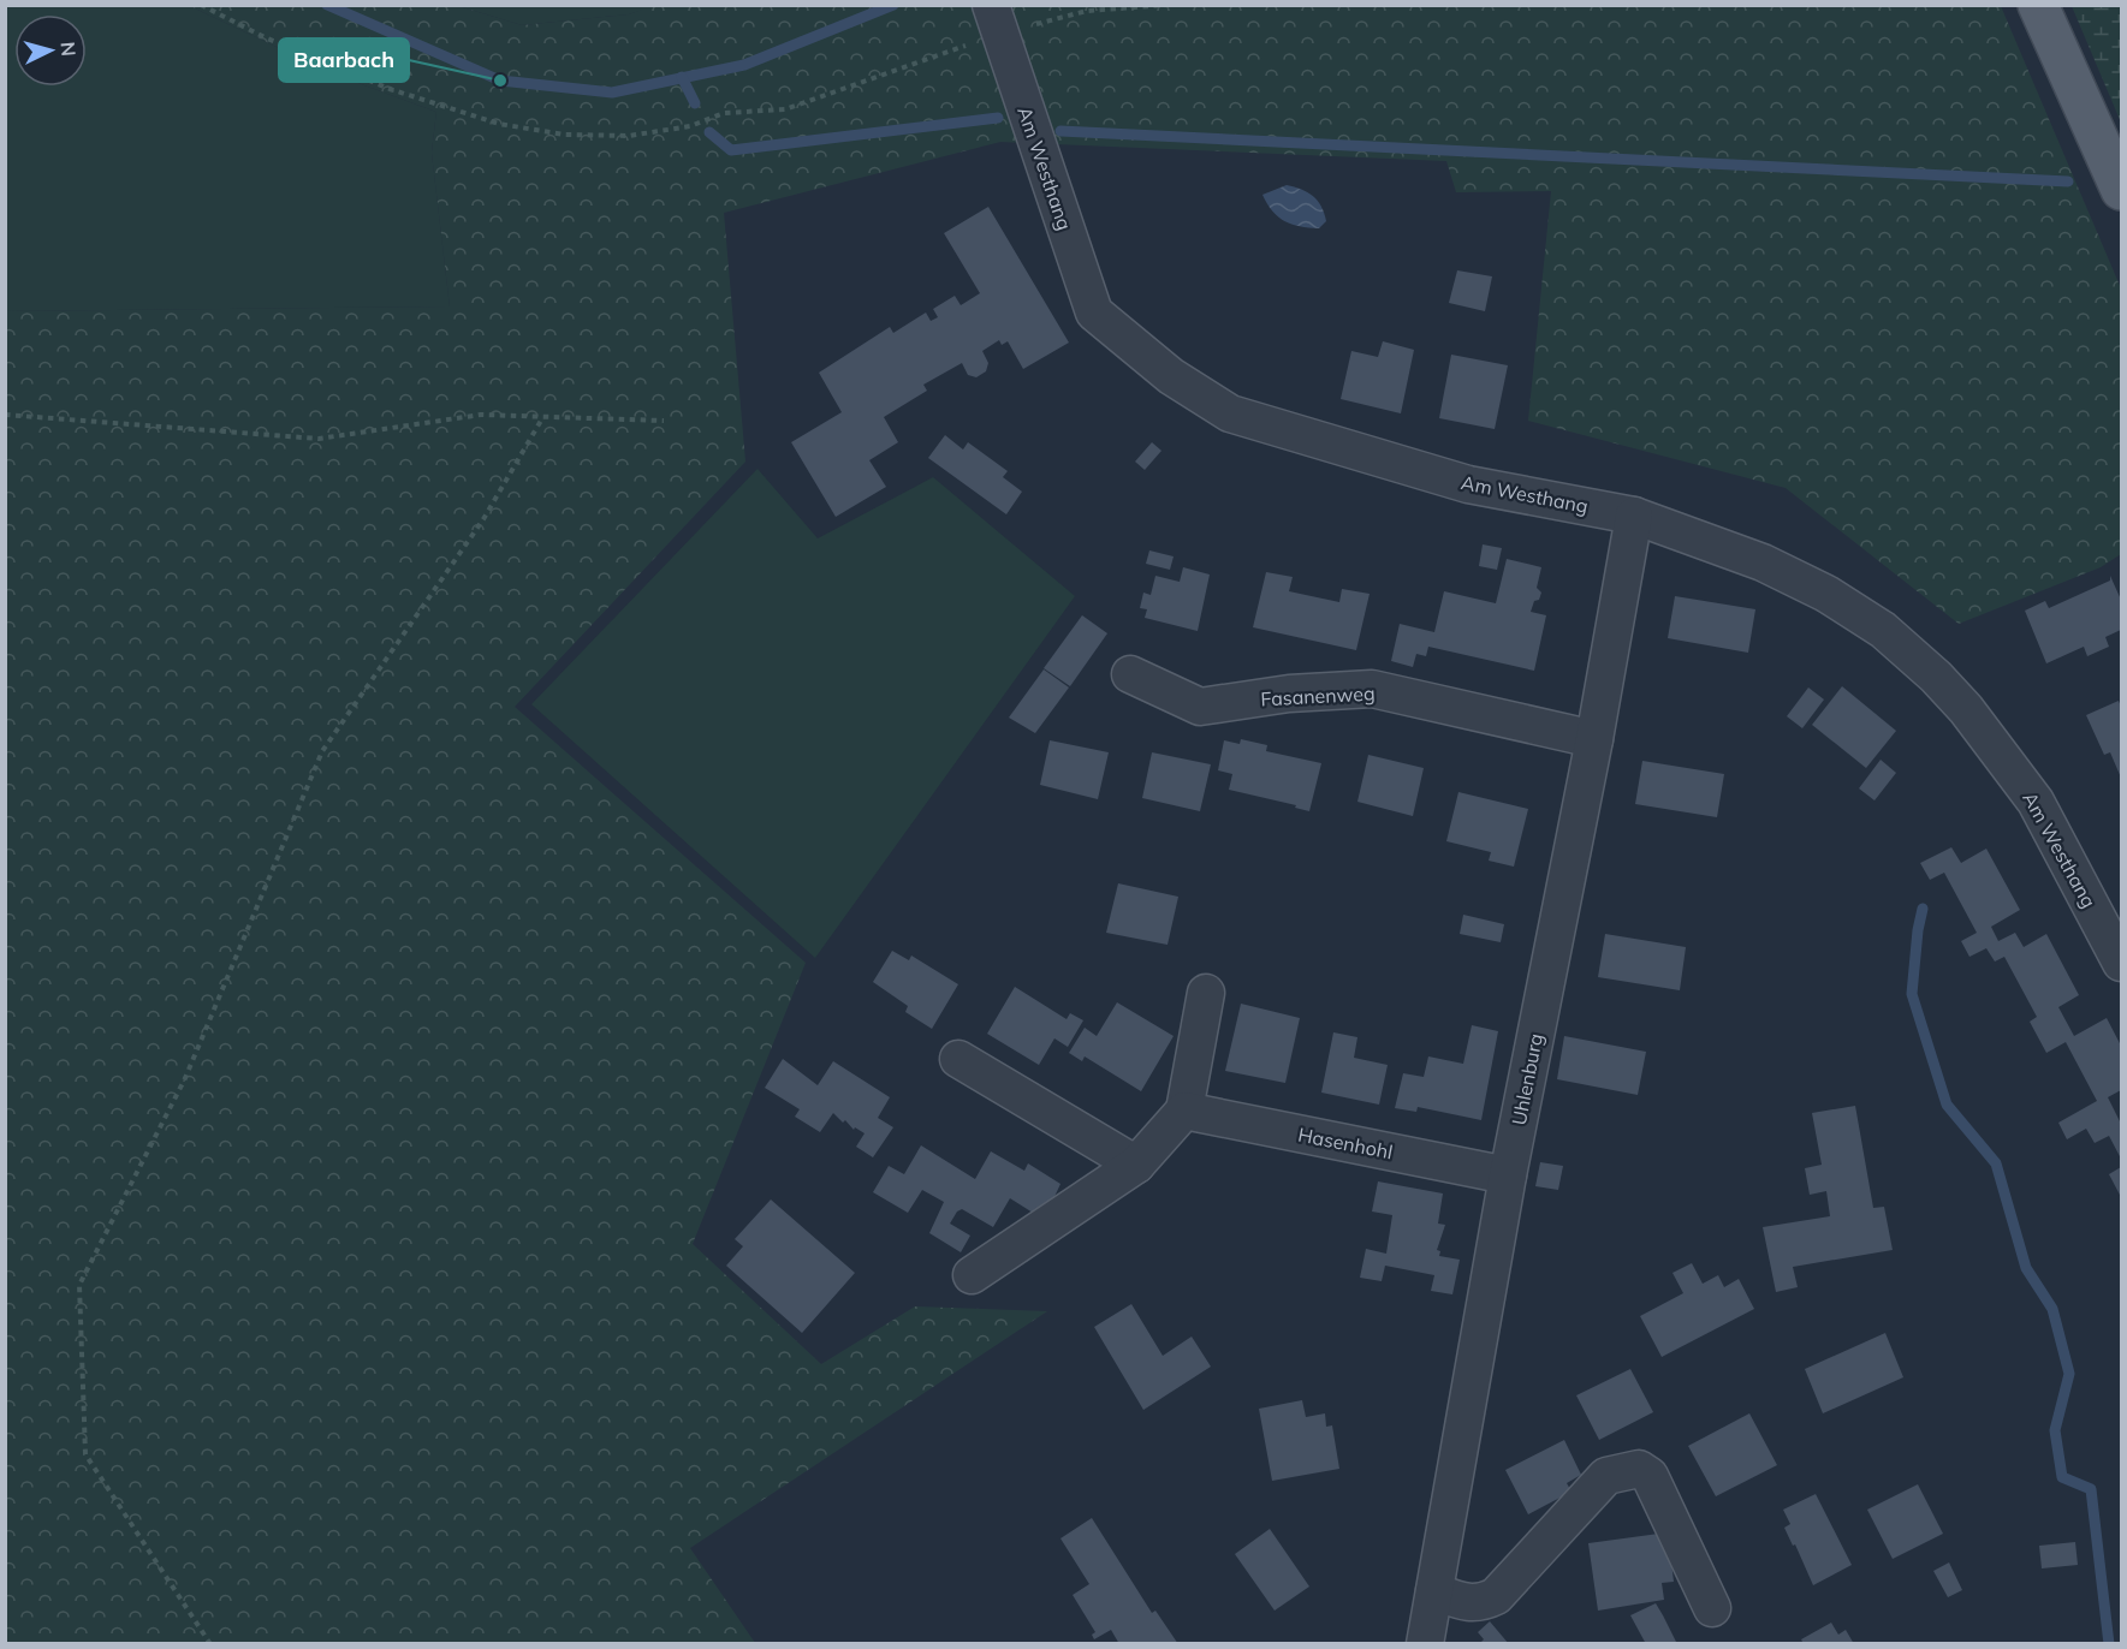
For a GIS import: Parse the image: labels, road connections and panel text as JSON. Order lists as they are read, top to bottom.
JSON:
{
  "streets": {
    "street": [
      "Am Westhang",
      "Fasanenweg",
      "Uhlenburg",
      "Hasenhohl"
    ]
  },
  "crossings": [
    ["Am Westhang", "Uhlenburg"],
    ["Fasanenweg", "Uhlenburg"],
    ["Uhlenburg", "Hasenhohl"]
  ],
  "places": ["Baarbach"],
  "north": "right"
}
